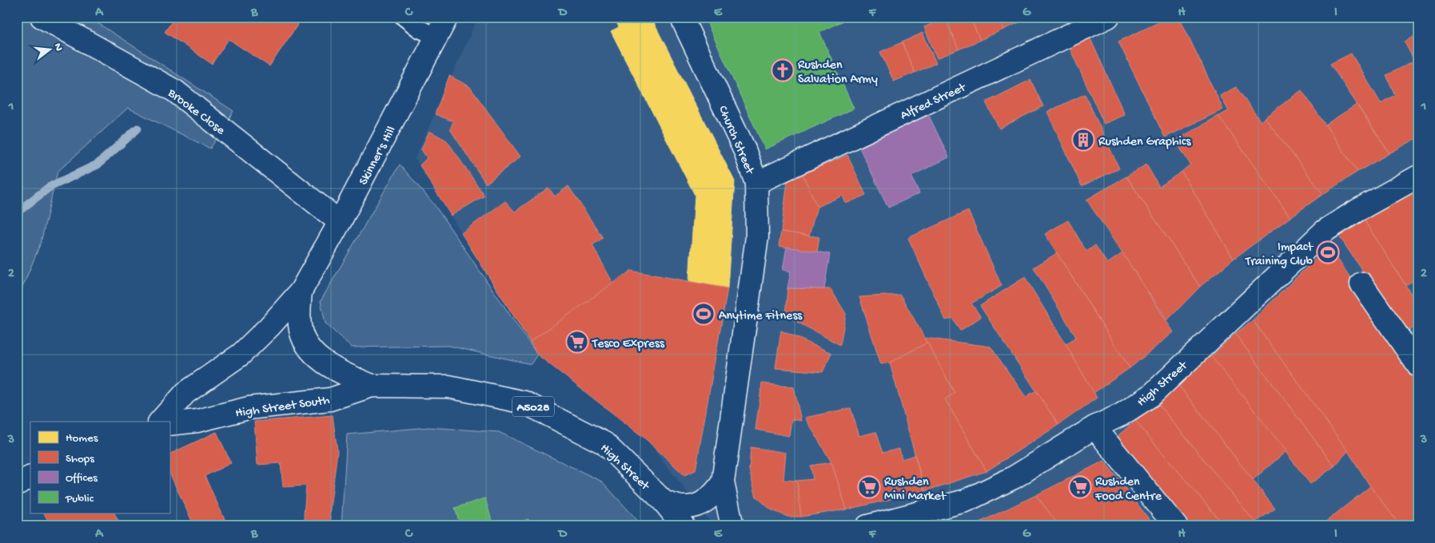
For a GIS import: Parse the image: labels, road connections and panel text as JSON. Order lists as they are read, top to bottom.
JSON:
{
  "streets": {
    "street": [
      "Alfred Street",
      "Brooke Close",
      "Church Street",
      "Skinner's Hill",
      "High Street",
      "High Street South",
      "A5028"
    ]
  },
  "crossings": [
    ["Alfred Street", "Church Street"],
    ["Brooke Close", "Skinner's Hill"],
    ["Skinner's Hill", "High Street"],
    ["Skinner's Hill", "High Street South"],
    ["High Street", "High Street South"]
  ],
  "places": {
    "church": ["Rushden Salvation Army"],
    "building": ["Rushden Graphics"],
    "sports": ["Impact Training Club", "Anytime Fitness"],
    "supermarket": ["Tesco Express", "Rushden Mini Market", "Rushden Food Centre"]
  },
  "legend": [
    "Homes",
    "Shops",
    "Offices",
    "Public"
  ],
  "north": "right",
  "grid": {
    "columns": [
      "A",
      "B",
      "C",
      "D",
      "E",
      "F",
      "G",
      "H",
      "I"
    ],
    "rows": ["1", "2", "3"]
  }
}
